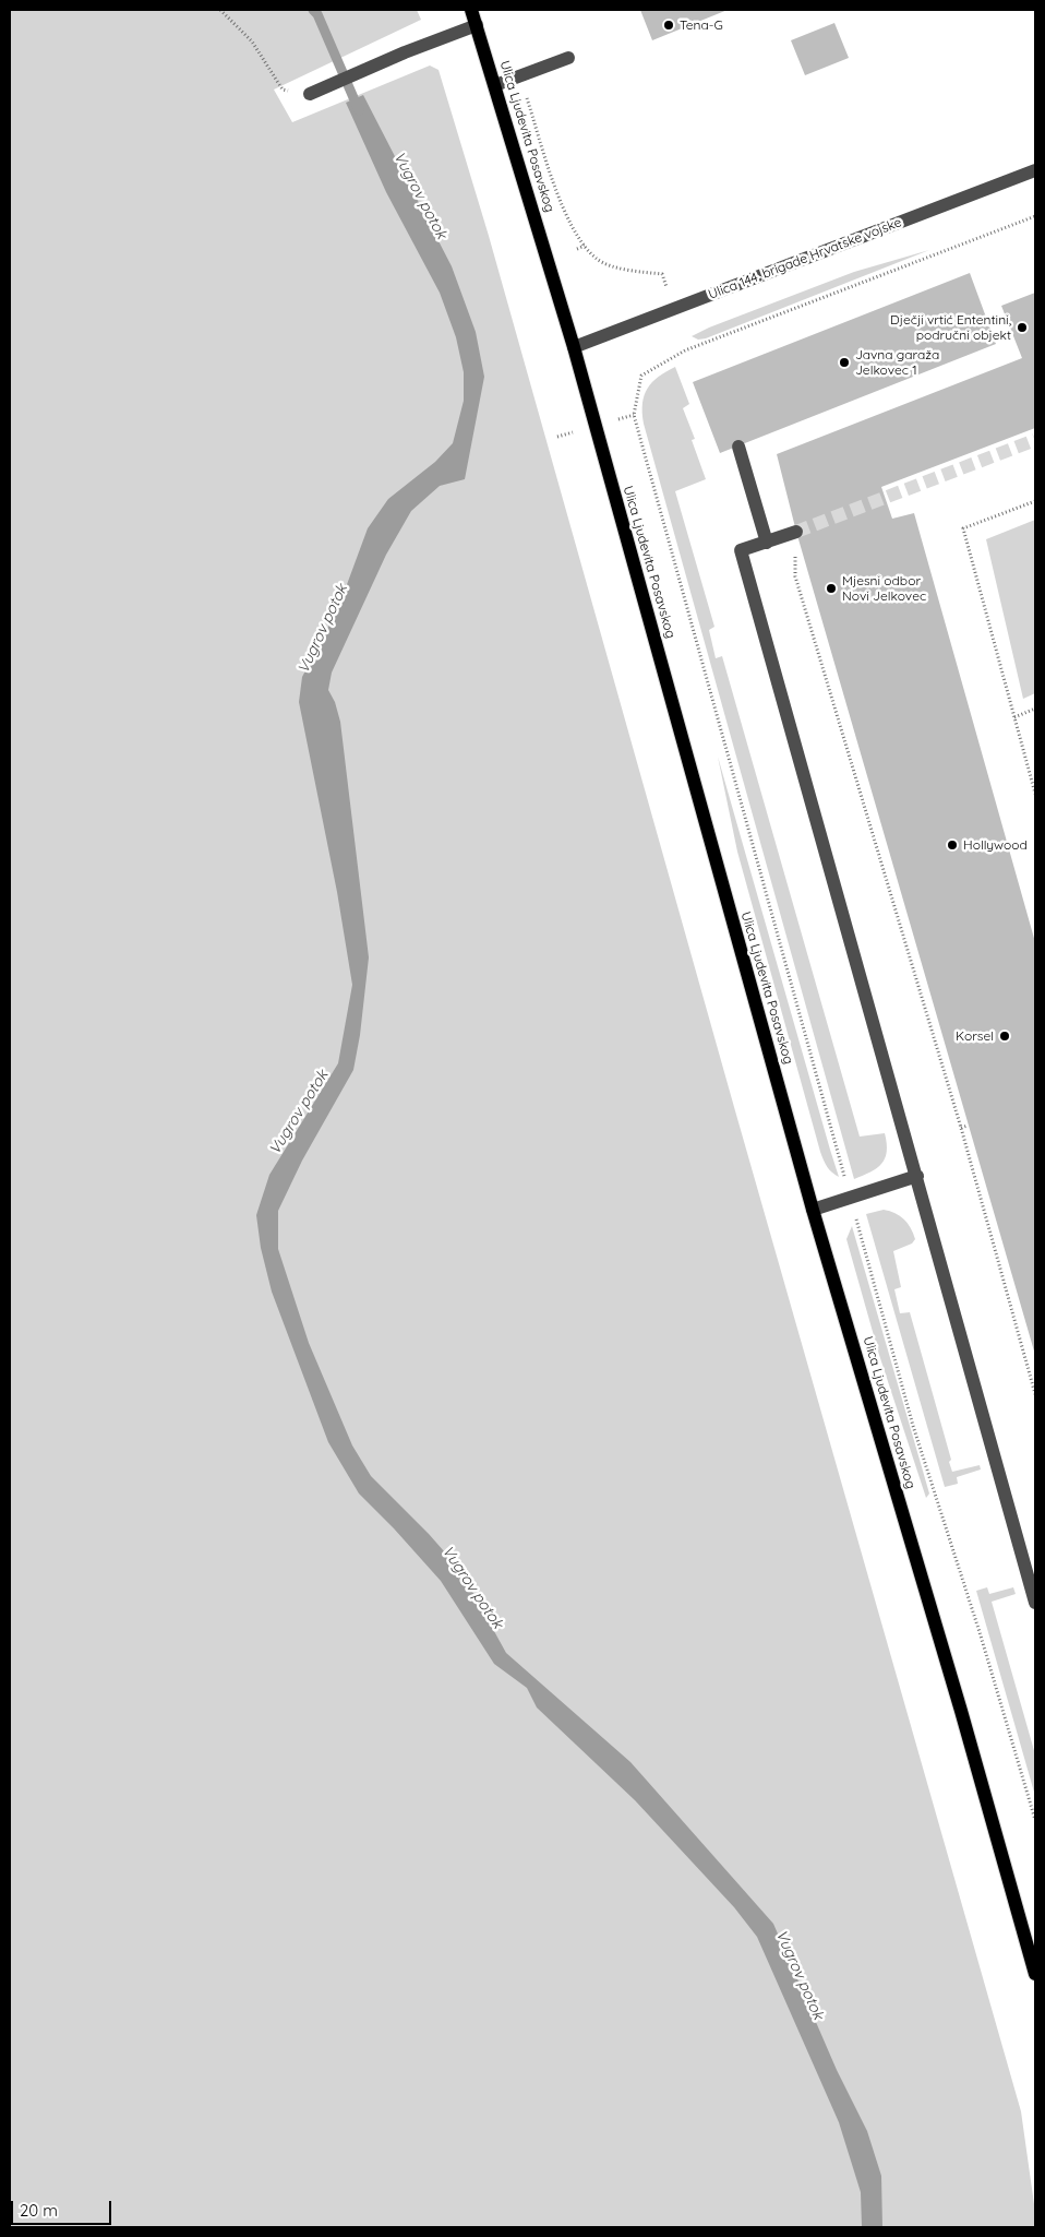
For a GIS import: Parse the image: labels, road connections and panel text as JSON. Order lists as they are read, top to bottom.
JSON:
{
  "streets": {
    "main road": ["Ulica Ljudevita Posavskog"],
    "street": ["Ulica 144. brigade Hrvatske vojske"]
  },
  "crossings": [
    ["Ulica Ljudevita Posavskog", "Ulica 144. brigade Hrvatske vojske"]
  ],
  "water": ["Vugrov potok"],
  "places": [
    "Tena-G",
    "Dječji vrtić Ententini, područni objekt",
    "Javna garaža Jelkovec 1",
    "Mjesni odbor Novi Jelkovec",
    "Hollywood",
    "Korsel"
  ],
  "scale_bar": "20 m"
}
